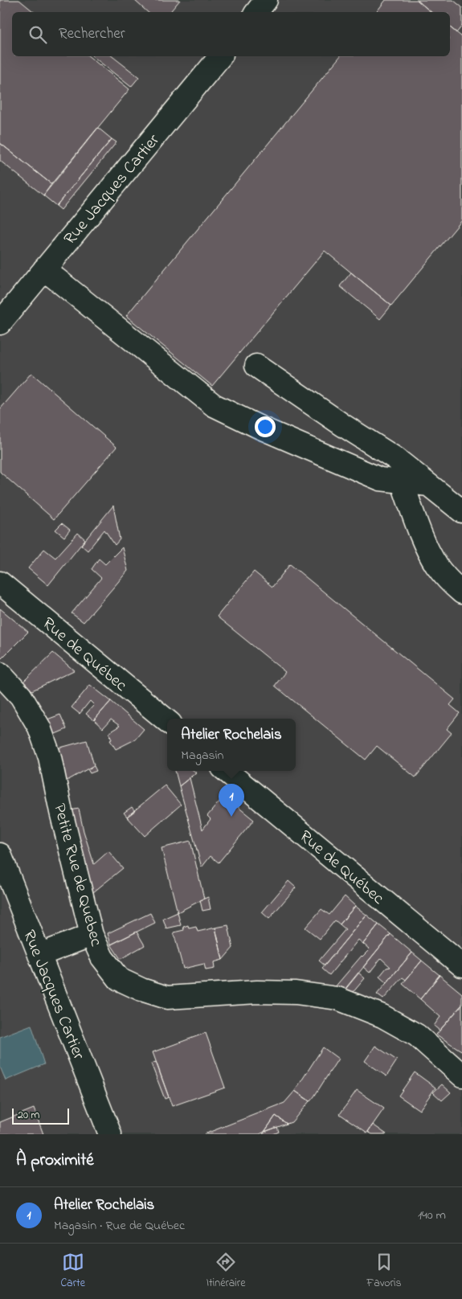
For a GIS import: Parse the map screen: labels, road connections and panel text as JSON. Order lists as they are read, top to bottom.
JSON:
{
  "streets": {
    "street": ["Rue Jacques Cartier", "Rue de Québec", "Petite Rue de Quebec"]
  },
  "scale_bar": "20 m",
  "page": {
    "search": "Rechercher",
    "popup": ["Atelier Rochelais", "Magasin"],
    "pins": "1",
    "scale": "20 m",
    "heading": "À proximité",
    "list": [
      {
        "mark": "1",
        "name": "Atelier Rochelais",
        "note": "Magasin · Rue de Québec",
        "value": "140 m"
      }
    ],
    "nav": ["Carte", "Itinéraire", "Favoris"]
  }
}
